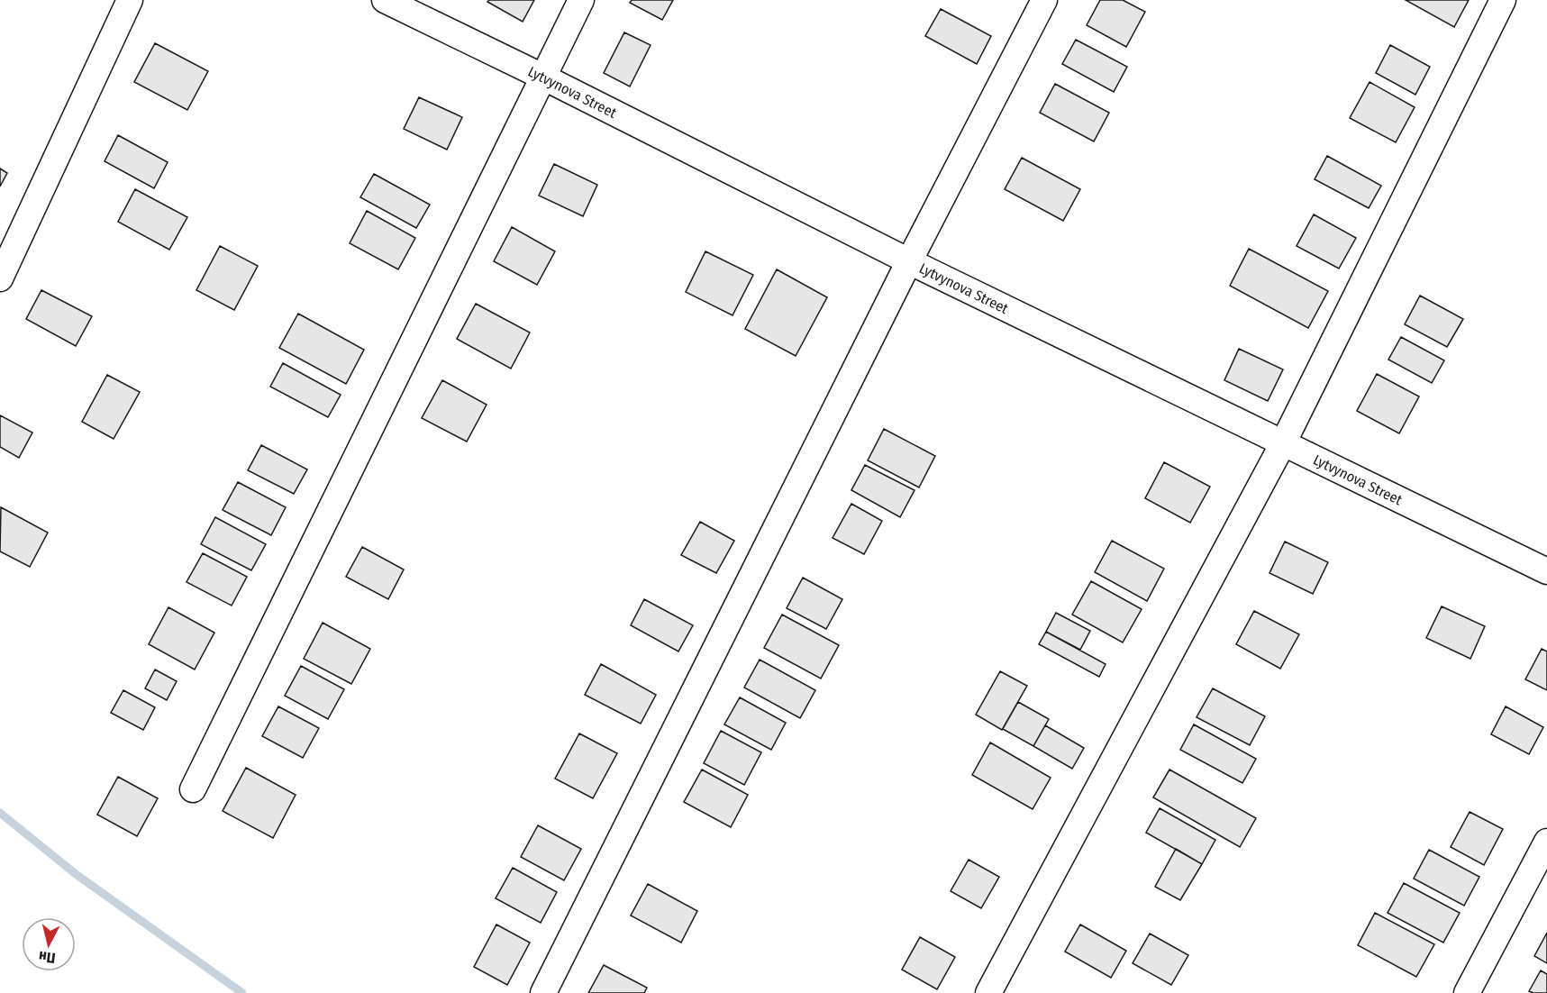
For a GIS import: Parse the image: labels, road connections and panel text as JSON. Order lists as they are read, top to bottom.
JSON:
{
  "streets": {
    "street": ["Lytvynova Street"]
  },
  "north": "bottom"
}
